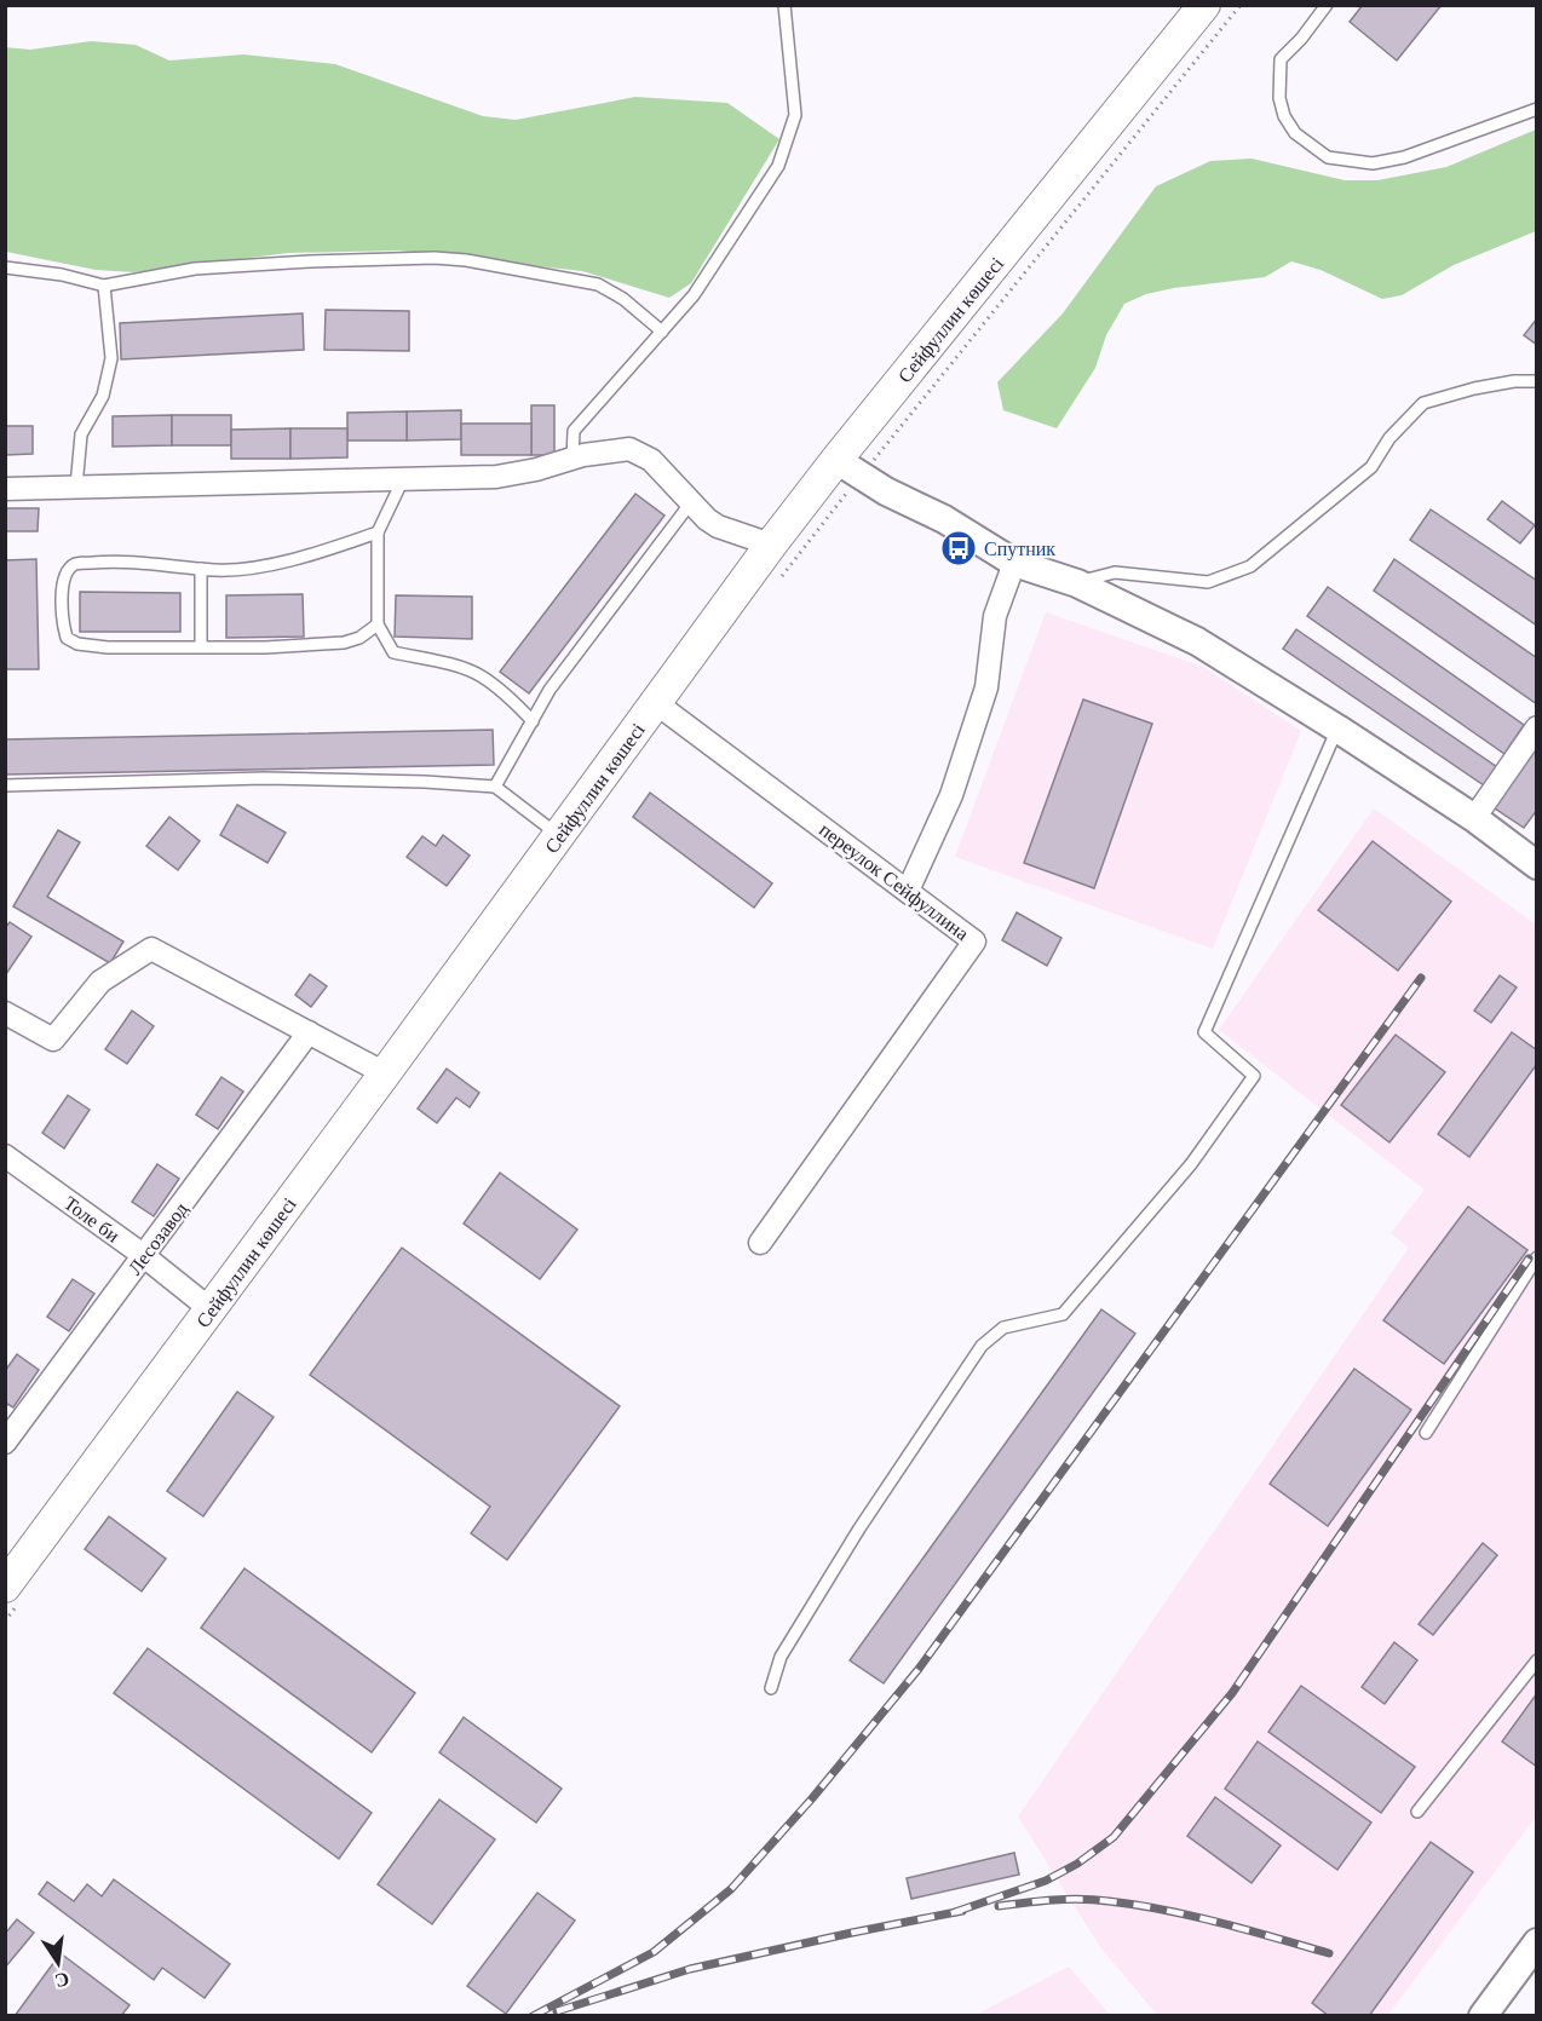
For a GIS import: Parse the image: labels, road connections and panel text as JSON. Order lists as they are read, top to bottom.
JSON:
{
  "streets": {
    "main road": ["Сейфуллин көшесі"],
    "street": ["переулок Сейфуллина", "Толе би", "Лесозавод"]
  },
  "crossings": [
    ["Сейфуллин көшесі", "переулок Сейфуллина"],
    ["Сейфуллин көшесі", "Толе би"],
    ["Толе би", "Лесозавод"]
  ],
  "places": {
    "bus stop": ["Спутник"]
  },
  "north": "bottom"
}
